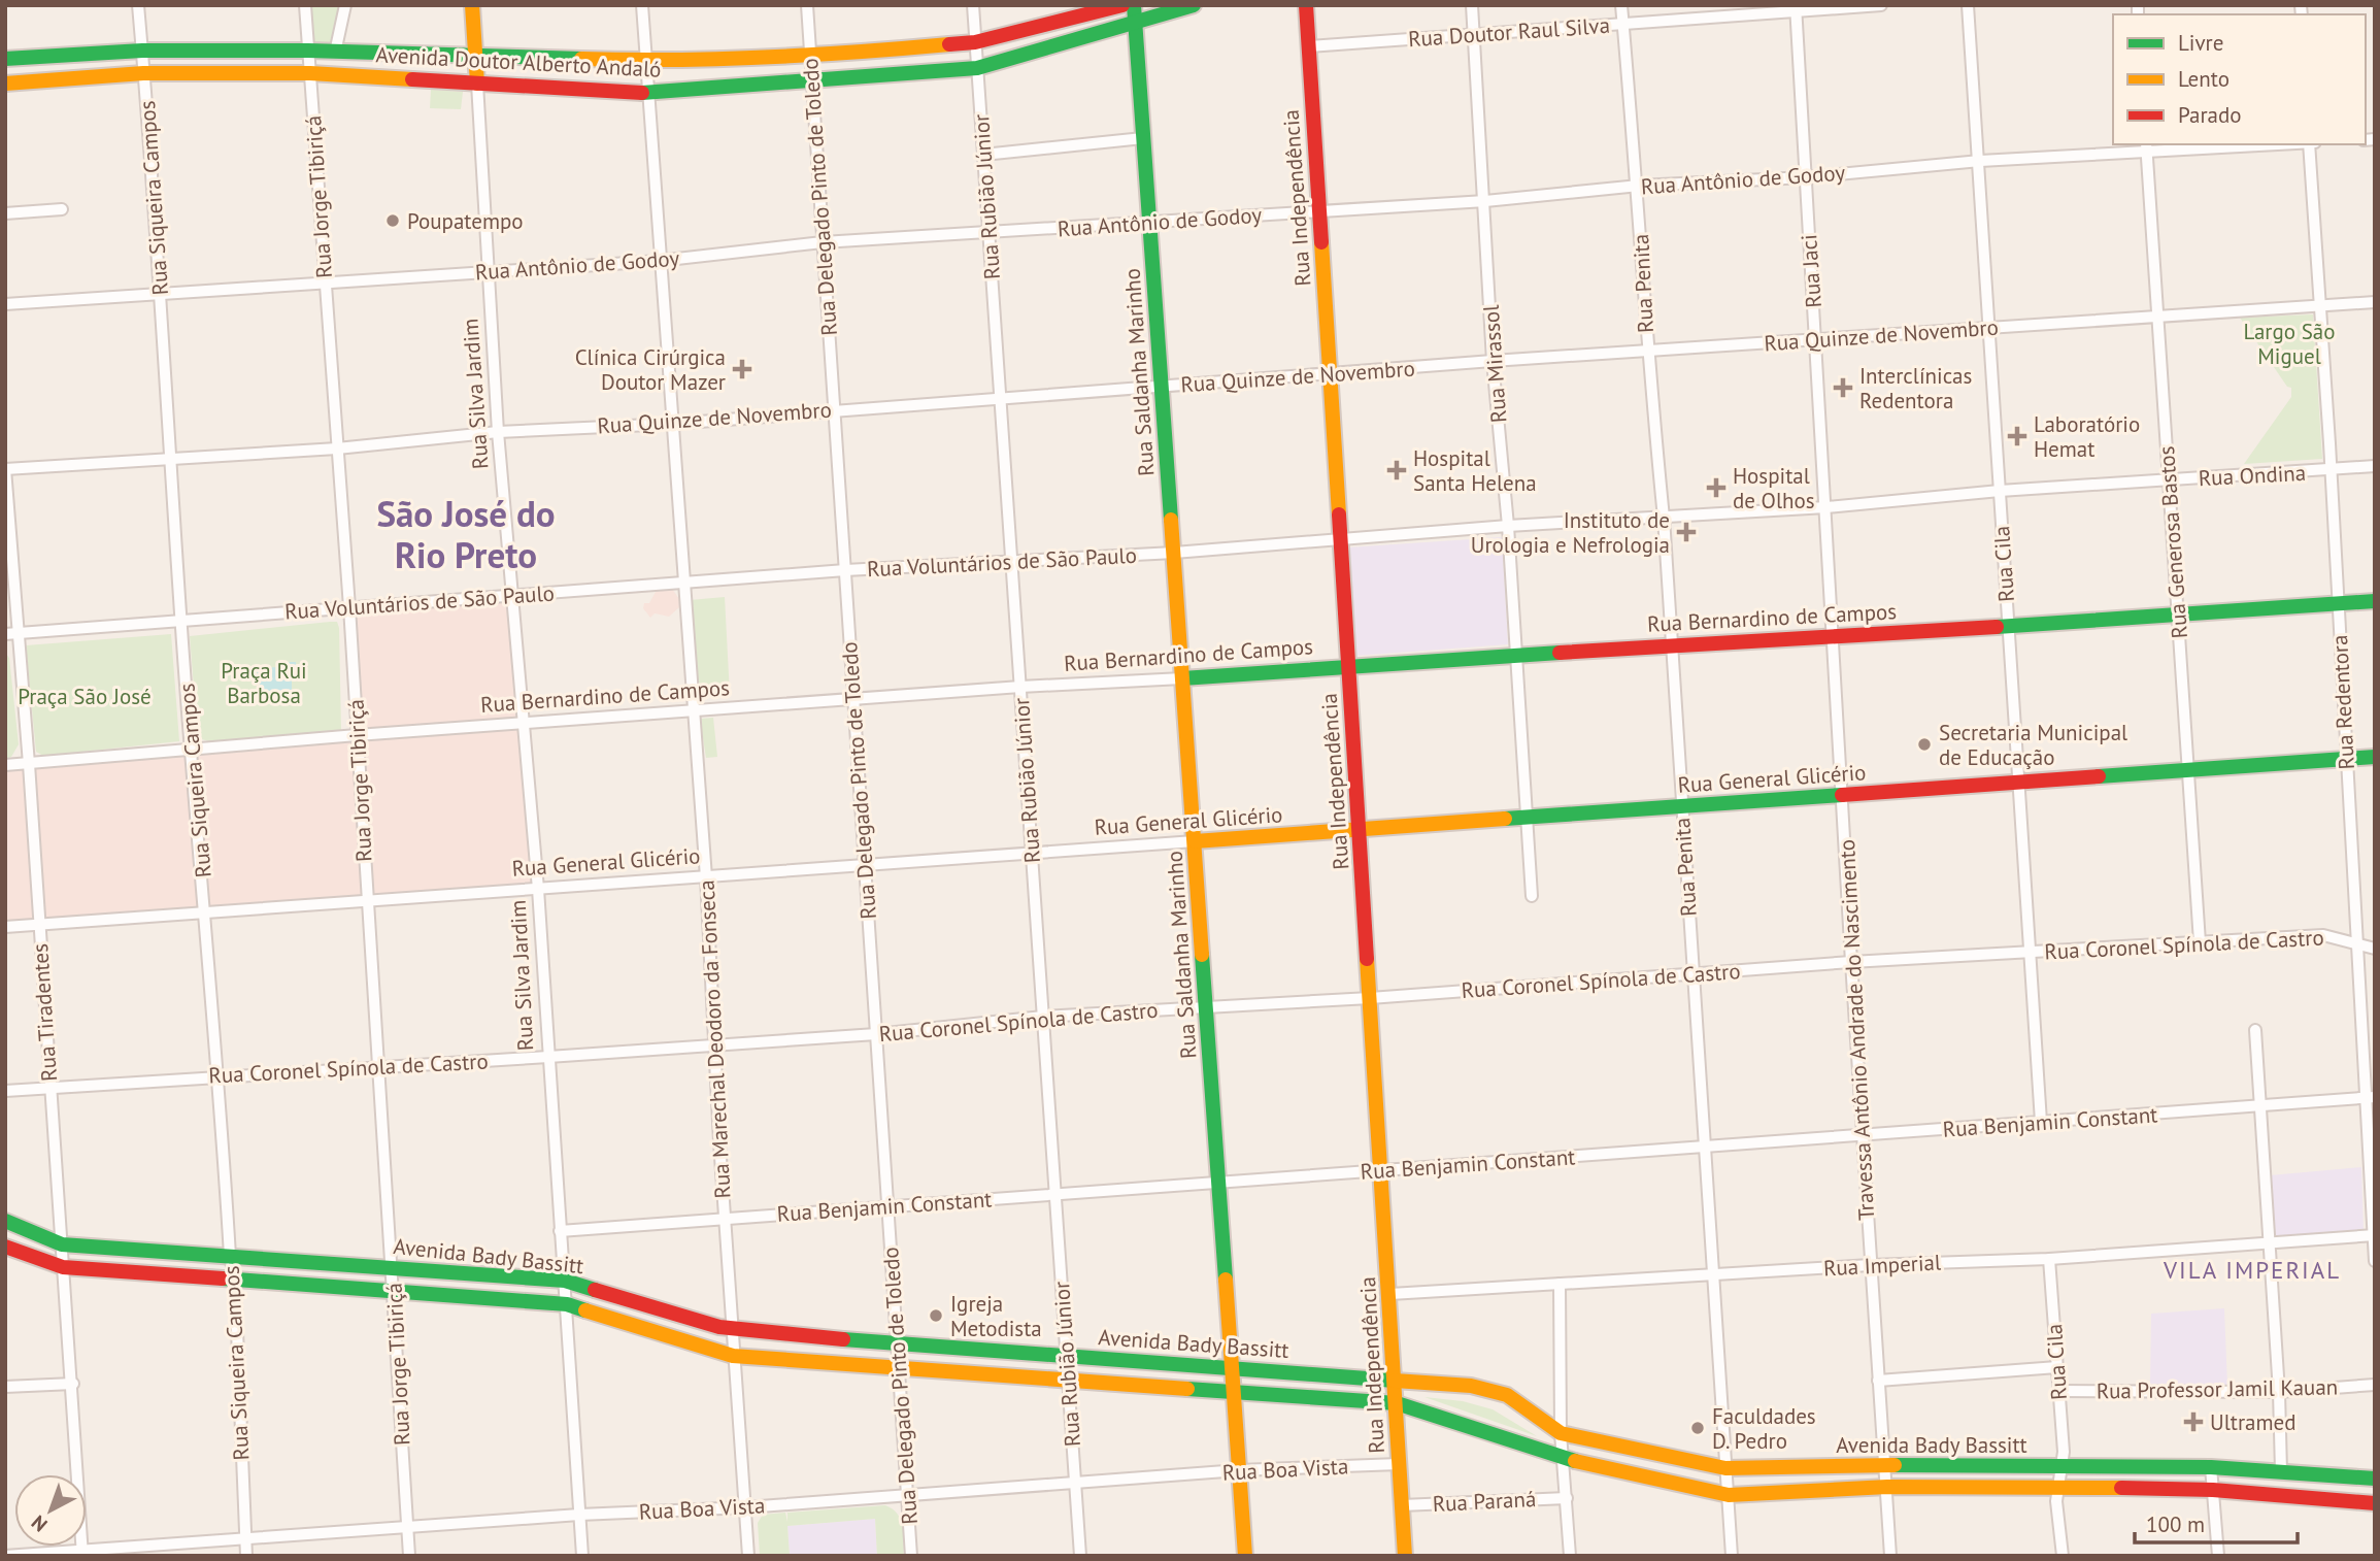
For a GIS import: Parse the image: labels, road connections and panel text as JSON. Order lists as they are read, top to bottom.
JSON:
{
  "streets": {
    "main road": [
      "Avenida Doutor Alberto Andaló",
      "Rua Independência",
      "Rua Saldanha Marinho",
      "Rua Silva Jardim",
      "Rua Bernardino de Campos",
      "Rua General Glicério",
      "Avenida Bady Bassitt"
    ],
    "street": [
      "Rua Doutor Raul Silva",
      "Rua Antônio de Godoy",
      "Rua Jorge Tibiriçá",
      "Rua Delegado Pinto de Toledo",
      "Rua Rubião Júnior",
      "Rua Siqueira Campos",
      "Rua Jaci",
      "Rua Penita",
      "Rua Quinze de Novembro",
      "Rua Mirassol",
      "Rua Ondina",
      "Rua Generosa Bastos",
      "Rua Voluntários de São Paulo",
      "Rua Cila",
      "Rua Redentora",
      "Rua Coronel Spínola de Castro",
      "Rua Tiradentes",
      "Travessa Antônio Andrade do Nascimento",
      "Rua Marechal Deodoro da Fonseca",
      "Rua Benjamin Constant",
      "Rua Imperial",
      "Rua Professor Jamil Kauan",
      "Rua Boa Vista",
      "Rua Paraná"
    ]
  },
  "crossings": [
    ["Rua Doutor Raul Silva", "Rua Independência"],
    ["Rua Doutor Raul Silva", "Rua Jaci"],
    ["Rua Doutor Raul Silva", "Rua Penita"],
    ["Rua Doutor Raul Silva", "Rua Mirassol"],
    ["Avenida Doutor Alberto Andaló", "Rua Jorge Tibiriçá"],
    ["Avenida Doutor Alberto Andaló", "Rua Delegado Pinto de Toledo"],
    ["Avenida Doutor Alberto Andaló", "Rua Rubião Júnior"],
    ["Avenida Doutor Alberto Andaló", "Rua Siqueira Campos"],
    ["Avenida Doutor Alberto Andaló", "Rua Saldanha Marinho"],
    ["Avenida Doutor Alberto Andaló", "Rua Silva Jardim"],
    ["Avenida Doutor Alberto Andaló", "Rua Marechal Deodoro da Fonseca"],
    ["Rua Antônio de Godoy", "Rua Jorge Tibiriçá"],
    ["Rua Antônio de Godoy", "Rua Delegado Pinto de Toledo"],
    ["Rua Antônio de Godoy", "Rua Rubião Júnior"],
    ["Rua Antônio de Godoy", "Rua Siqueira Campos"],
    ["Rua Antônio de Godoy", "Rua Independência"],
    ["Rua Antônio de Godoy", "Rua Jaci"],
    ["Rua Antônio de Godoy", "Rua Penita"],
    ["Rua Antônio de Godoy", "Rua Mirassol"],
    ["Rua Antônio de Godoy", "Rua Saldanha Marinho"],
    ["Rua Antônio de Godoy", "Rua Silva Jardim"],
    ["Rua Antônio de Godoy", "Rua Generosa Bastos"],
    ["Rua Antônio de Godoy", "Rua Cila"],
    ["Rua Antônio de Godoy", "Rua Marechal Deodoro da Fonseca"],
    ["Rua Jorge Tibiriçá", "Rua Quinze de Novembro"],
    ["Rua Jorge Tibiriçá", "Rua Voluntários de São Paulo"],
    ["Rua Jorge Tibiriçá", "Rua Bernardino de Campos"],
    ["Rua Jorge Tibiriçá", "Rua General Glicério"],
    ["Rua Jorge Tibiriçá", "Rua Coronel Spínola de Castro"],
    ["Rua Jorge Tibiriçá", "Avenida Bady Bassitt"],
    ["Rua Jorge Tibiriçá", "Rua Boa Vista"],
    ["Rua Delegado Pinto de Toledo", "Rua Quinze de Novembro"],
    ["Rua Delegado Pinto de Toledo", "Rua Voluntários de São Paulo"],
    ["Rua Delegado Pinto de Toledo", "Rua Bernardino de Campos"],
    ["Rua Delegado Pinto de Toledo", "Rua General Glicério"],
    ["Rua Delegado Pinto de Toledo", "Rua Coronel Spínola de Castro"],
    ["Rua Delegado Pinto de Toledo", "Rua Benjamin Constant"],
    ["Rua Delegado Pinto de Toledo", "Avenida Bady Bassitt"],
    ["Rua Delegado Pinto de Toledo", "Rua Boa Vista"],
    ["Rua Rubião Júnior", "Rua Quinze de Novembro"],
    ["Rua Rubião Júnior", "Rua Voluntários de São Paulo"],
    ["Rua Rubião Júnior", "Rua Bernardino de Campos"],
    ["Rua Rubião Júnior", "Rua General Glicério"],
    ["Rua Rubião Júnior", "Rua Coronel Spínola de Castro"],
    ["Rua Rubião Júnior", "Rua Benjamin Constant"],
    ["Rua Rubião Júnior", "Avenida Bady Bassitt"],
    ["Rua Rubião Júnior", "Rua Boa Vista"],
    ["Rua Siqueira Campos", "Rua Quinze de Novembro"],
    ["Rua Siqueira Campos", "Rua Voluntários de São Paulo"],
    ["Rua Siqueira Campos", "Rua Bernardino de Campos"],
    ["Rua Siqueira Campos", "Rua General Glicério"],
    ["Rua Siqueira Campos", "Rua Coronel Spínola de Castro"],
    ["Rua Siqueira Campos", "Avenida Bady Bassitt"],
    ["Rua Siqueira Campos", "Rua Boa Vista"],
    ["Rua Independência", "Rua Quinze de Novembro"],
    ["Rua Independência", "Rua Voluntários de São Paulo"],
    ["Rua Independência", "Rua Bernardino de Campos"],
    ["Rua Independência", "Rua General Glicério"],
    ["Rua Independência", "Rua Coronel Spínola de Castro"],
    ["Rua Independência", "Rua Benjamin Constant"],
    ["Rua Independência", "Avenida Bady Bassitt"],
    ["Rua Independência", "Rua Imperial"],
    ["Rua Independência", "Rua Boa Vista"],
    ["Rua Independência", "Rua Paraná"],
    ["Rua Jaci", "Rua Quinze de Novembro"],
    ["Rua Jaci", "Rua Voluntários de São Paulo"],
    ["Rua Jaci", "Rua Bernardino de Campos"],
    ["Rua Jaci", "Rua General Glicério"],
    ["Rua Jaci", "Travessa Antônio Andrade do Nascimento"],
    ["Rua Penita", "Rua Quinze de Novembro"],
    ["Rua Penita", "Rua Voluntários de São Paulo"],
    ["Rua Penita", "Rua Bernardino de Campos"],
    ["Rua Penita", "Rua General Glicério"],
    ["Rua Penita", "Rua Coronel Spínola de Castro"],
    ["Rua Penita", "Rua Benjamin Constant"],
    ["Rua Penita", "Avenida Bady Bassitt"],
    ["Rua Penita", "Rua Imperial"],
    ["Rua Quinze de Novembro", "Rua Mirassol"],
    ["Rua Quinze de Novembro", "Rua Saldanha Marinho"],
    ["Rua Quinze de Novembro", "Rua Silva Jardim"],
    ["Rua Quinze de Novembro", "Rua Generosa Bastos"],
    ["Rua Quinze de Novembro", "Rua Cila"],
    ["Rua Quinze de Novembro", "Rua Redentora"],
    ["Rua Quinze de Novembro", "Rua Tiradentes"],
    ["Rua Quinze de Novembro", "Rua Marechal Deodoro da Fonseca"],
    ["Rua Mirassol", "Rua Voluntários de São Paulo"],
    ["Rua Mirassol", "Rua Bernardino de Campos"],
    ["Rua Mirassol", "Rua General Glicério"],
    ["Rua Saldanha Marinho", "Rua Voluntários de São Paulo"],
    ["Rua Saldanha Marinho", "Rua Bernardino de Campos"],
    ["Rua Saldanha Marinho", "Rua General Glicério"],
    ["Rua Saldanha Marinho", "Rua Coronel Spínola de Castro"],
    ["Rua Saldanha Marinho", "Rua Benjamin Constant"],
    ["Rua Saldanha Marinho", "Avenida Bady Bassitt"],
    ["Rua Saldanha Marinho", "Rua Boa Vista"],
    ["Rua Silva Jardim", "Rua Voluntários de São Paulo"],
    ["Rua Silva Jardim", "Rua Bernardino de Campos"],
    ["Rua Silva Jardim", "Rua General Glicério"],
    ["Rua Silva Jardim", "Rua Coronel Spínola de Castro"],
    ["Rua Silva Jardim", "Rua Benjamin Constant"],
    ["Rua Silva Jardim", "Avenida Bady Bassitt"],
    ["Rua Silva Jardim", "Rua Boa Vista"],
    ["Rua Ondina", "Rua Generosa Bastos"],
    ["Rua Ondina", "Rua Voluntários de São Paulo"],
    ["Rua Ondina", "Rua Cila"],
    ["Rua Ondina", "Rua Redentora"],
    ["Rua Generosa Bastos", "Rua Bernardino de Campos"],
    ["Rua Generosa Bastos", "Rua General Glicério"],
    ["Rua Generosa Bastos", "Rua Coronel Spínola de Castro"],
    ["Rua Voluntários de São Paulo", "Rua Cila"],
    ["Rua Voluntários de São Paulo", "Rua Tiradentes"],
    ["Rua Voluntários de São Paulo", "Rua Marechal Deodoro da Fonseca"],
    ["Rua Cila", "Rua Bernardino de Campos"],
    ["Rua Cila", "Rua General Glicério"],
    ["Rua Cila", "Rua Coronel Spínola de Castro"],
    ["Rua Cila", "Rua Benjamin Constant"],
    ["Rua Cila", "Avenida Bady Bassitt"],
    ["Rua Cila", "Rua Imperial"],
    ["Rua Cila", "Rua Professor Jamil Kauan"],
    ["Rua Bernardino de Campos", "Rua Redentora"],
    ["Rua Bernardino de Campos", "Rua Tiradentes"],
    ["Rua Bernardino de Campos", "Rua Marechal Deodoro da Fonseca"],
    ["Rua Redentora", "Rua General Glicério"],
    ["Rua Redentora", "Rua Coronel Spínola de Castro"],
    ["Rua Redentora", "Rua Benjamin Constant"],
    ["Rua Redentora", "Rua Imperial"],
    ["Rua General Glicério", "Rua Tiradentes"],
    ["Rua General Glicério", "Travessa Antônio Andrade do Nascimento"],
    ["Rua General Glicério", "Rua Marechal Deodoro da Fonseca"],
    ["Rua Coronel Spínola de Castro", "Rua Tiradentes"],
    ["Rua Coronel Spínola de Castro", "Travessa Antônio Andrade do Nascimento"],
    ["Rua Coronel Spínola de Castro", "Rua Marechal Deodoro da Fonseca"],
    ["Rua Tiradentes", "Avenida Bady Bassitt"],
    ["Rua Tiradentes", "Rua Boa Vista"],
    ["Travessa Antônio Andrade do Nascimento", "Rua Benjamin Constant"],
    ["Travessa Antônio Andrade do Nascimento", "Avenida Bady Bassitt"],
    ["Travessa Antônio Andrade do Nascimento", "Rua Imperial"],
    ["Rua Marechal Deodoro da Fonseca", "Rua Benjamin Constant"],
    ["Rua Marechal Deodoro da Fonseca", "Avenida Bady Bassitt"],
    ["Rua Marechal Deodoro da Fonseca", "Rua Boa Vista"]
  ],
  "districts": ["São José do Rio Preto", "VILA IMPERIAL"],
  "parks": ["Largo São Miguel", "Praça Rui Barbosa", "Praça São José"],
  "places": {
    "other": [
      "Poupatempo",
      "Secretaria Municipal de Educação",
      "Igreja Metodista",
      "Faculdades D. Pedro"
    ],
    "health": [
      "Clínica Cirúrgica Doutor Mazer",
      "Interclínicas Redentora",
      "Laboratório Hemat",
      "Hospital Santa Helena",
      "Hospital de Olhos",
      "Instituto de Urologia e Nefrologia",
      "Ultramed"
    ]
  },
  "legend": ["Livre", "Lento", "Parado"],
  "scale_bar": "100 m",
  "north": "bottom left"
}
